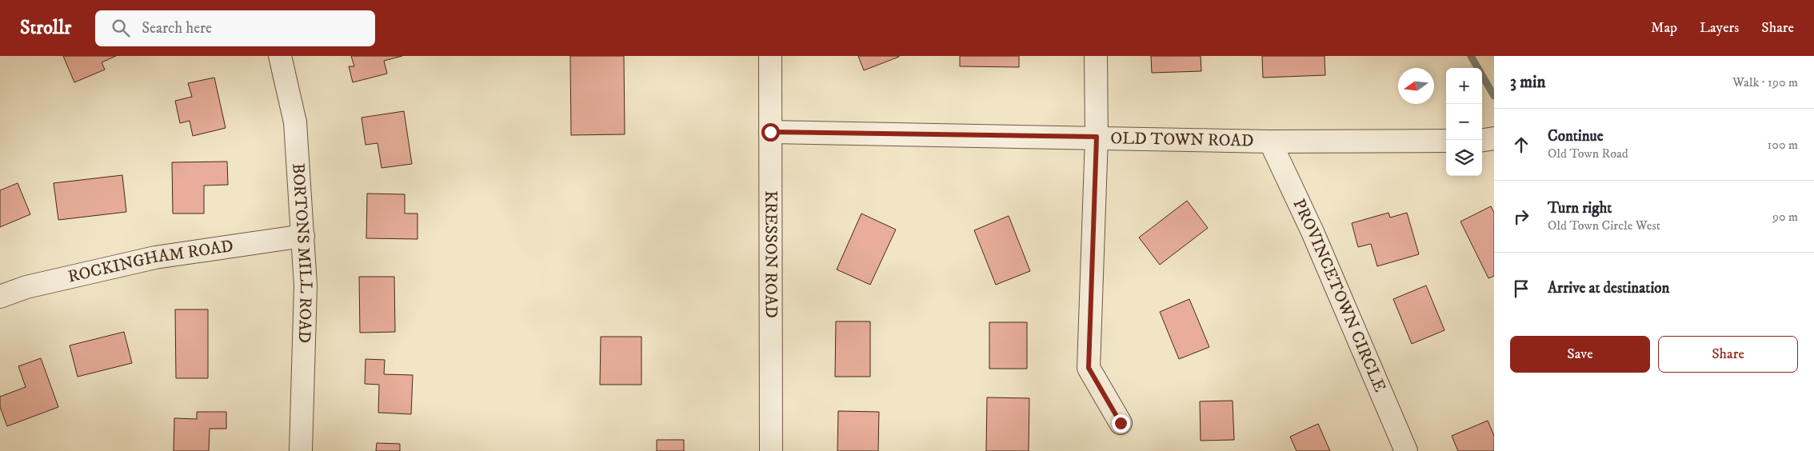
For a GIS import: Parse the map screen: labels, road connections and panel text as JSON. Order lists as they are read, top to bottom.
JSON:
{
  "streets": {
    "street": [
      "OLD TOWN ROAD",
      "BORTONS MILL ROAD",
      "KRESSON ROAD",
      "ROCKINGHAM ROAD",
      "PROVINCETOWN CIRCLE"
    ]
  },
  "crossings": [
    ["OLD TOWN ROAD", "KRESSON ROAD"],
    ["OLD TOWN ROAD", "PROVINCETOWN CIRCLE"],
    ["BORTONS MILL ROAD", "ROCKINGHAM ROAD"]
  ],
  "north": "left",
  "page": {
    "header": "Strollr",
    "search": "Search here",
    "nav": ["Map", "Layers", "Share"],
    "heading": ["3 min", "Walk · 190 m"],
    "map_buttons": ["+", "−"],
    "list": [
      ["Continue", "Old Town Road", "100 m"],
      ["Turn right", "Old Town Circle West", "90 m"],
      "Arrive at destination"
    ],
    "buttons": ["Save", "Share"]
  }
}
